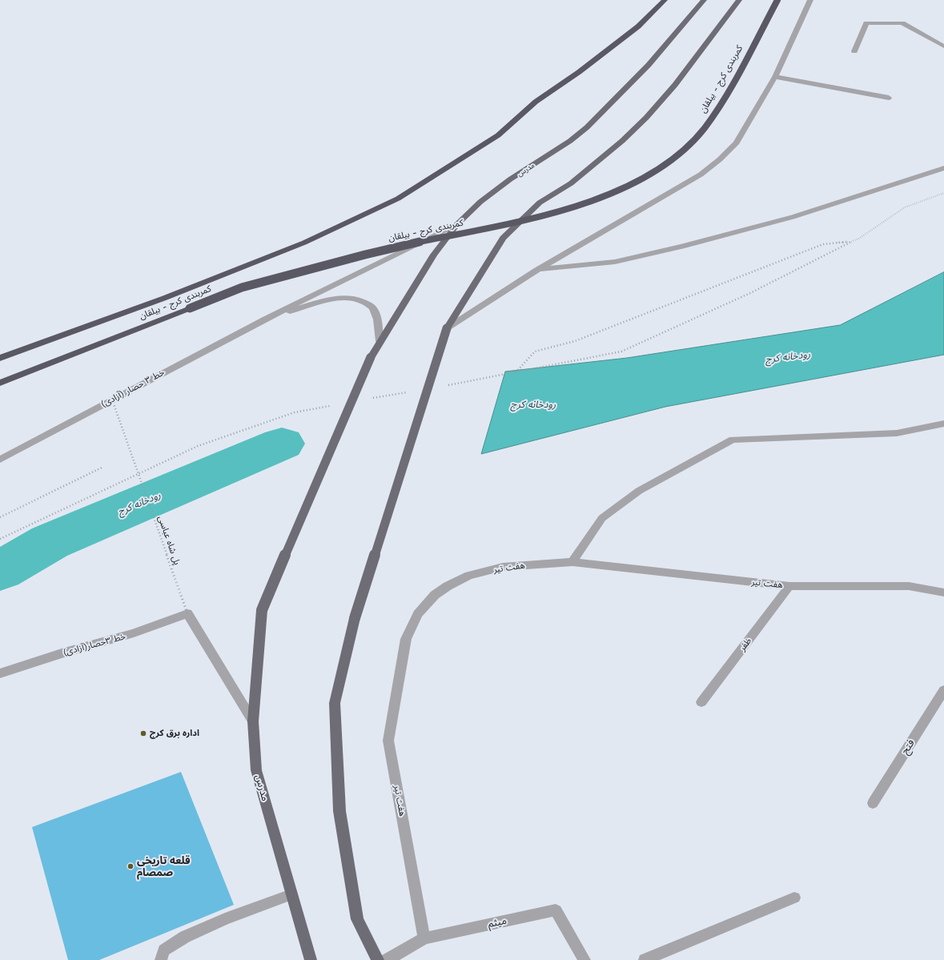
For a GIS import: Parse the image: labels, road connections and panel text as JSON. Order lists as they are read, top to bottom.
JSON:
{
  "streets": {
    "highway": ["کمربندی کرج - بیلقان"],
    "main road": ["مدرس"],
    "street": [
      "خط ۳ حصار (آزادی)",
      "هفت تیر",
      "خط ۳حصار(آزادی)",
      "ظفر",
      "فتح",
      "میثم"
    ],
    "path": ["پل شاه عباسی"]
  },
  "crossings": [
    ["خط ۳ حصار (آزادی)", "پل شاه عباسی"],
    ["پل شاه عباسی", "خط ۳حصار(آزادی)"],
    ["هفت تیر", "ظفر"],
    ["هفت تیر", "میثم"]
  ],
  "water": ["رودخانه کرج"],
  "places": ["اداره برق کرج", "قلعه تاریخی صمصام"]
}
